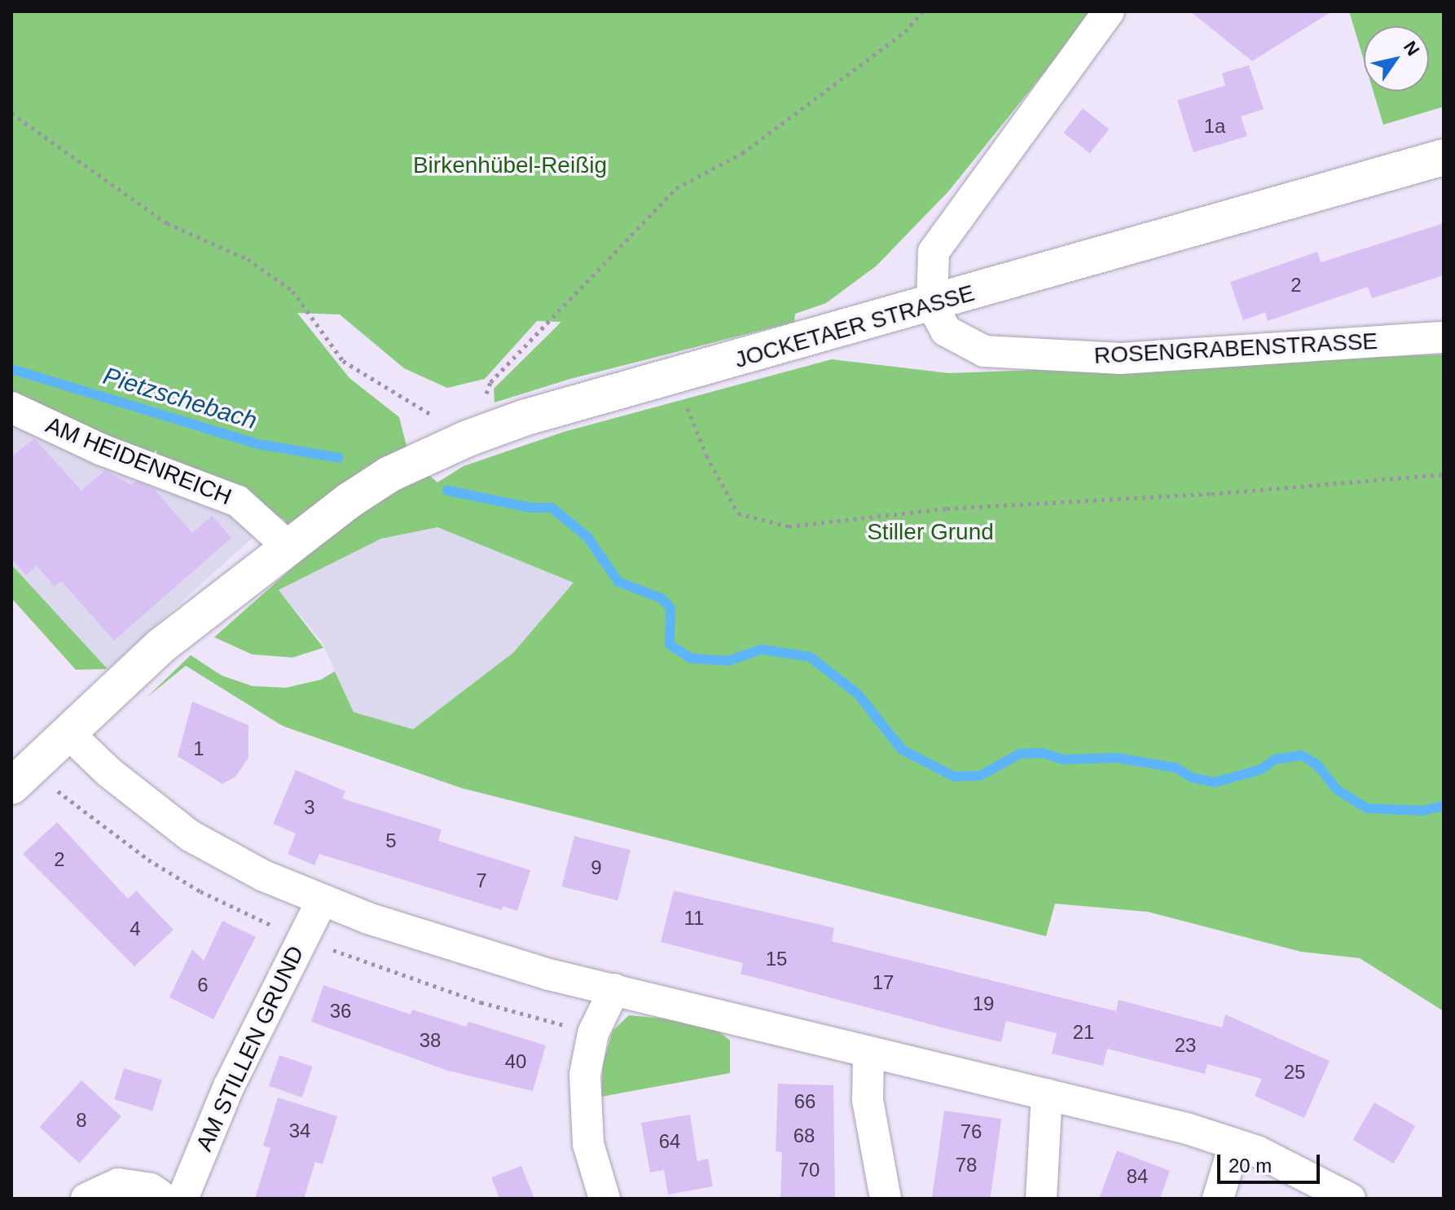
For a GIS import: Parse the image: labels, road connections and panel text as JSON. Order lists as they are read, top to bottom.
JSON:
{
  "streets": {
    "street": [
      "JOCKETAER STRASSE",
      "ROSENGRABENSTRASSE",
      "AM HEIDENREICH",
      "AM STILLEN GRUND"
    ]
  },
  "crossings": [
    ["JOCKETAER STRASSE", "ROSENGRABENSTRASSE"],
    ["JOCKETAER STRASSE", "AM HEIDENREICH"]
  ],
  "water": ["Pietzschebach"],
  "parks": ["Birkenhübel-Reißig", "Stiller Grund"],
  "house_numbers": [
    "1a",
    "2",
    "1",
    "3",
    "5",
    "2",
    "9",
    "7",
    "11",
    "4",
    "15",
    "17",
    "6",
    "19",
    "36",
    "21",
    "38",
    "23",
    "40",
    "25",
    "66",
    "8",
    "34",
    "76",
    "68",
    "64",
    "78",
    "70",
    "84"
  ],
  "scale_bar": "20 m",
  "north": "top right"
}
